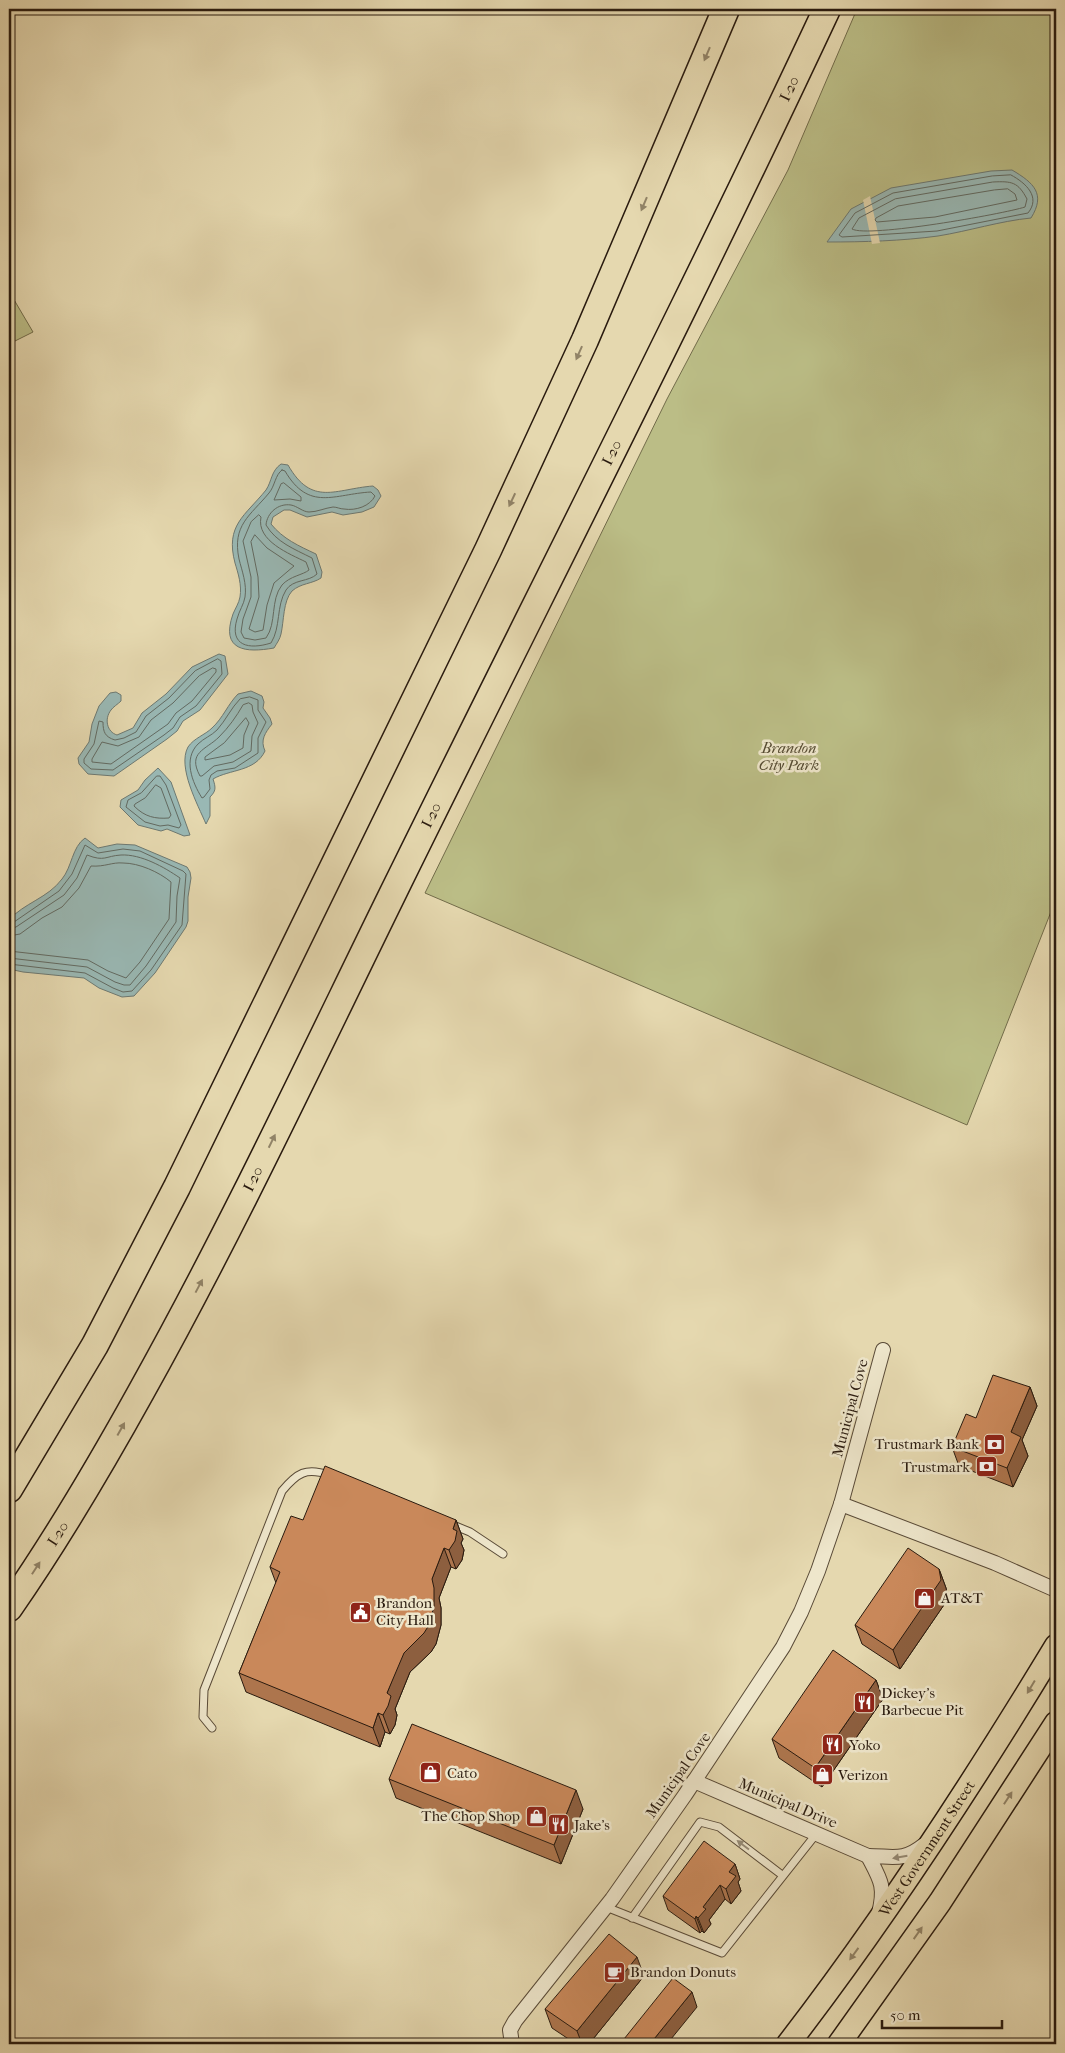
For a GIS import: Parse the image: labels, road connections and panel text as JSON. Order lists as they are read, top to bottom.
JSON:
{
  "streets": {
    "highway": ["I-20"],
    "main road": ["West Government Street"],
    "street": ["Municipal Cove", "Municipal Drive"]
  },
  "crossings": [
    ["Municipal Cove", "Municipal Drive"],
    ["Municipal Drive", "West Government Street"]
  ],
  "parks": ["Brandon City Park"],
  "places": {
    "bank": ["Trustmark Bank", "Trustmark"],
    "shop": [
      "AT&T",
      "Cato",
      "Verizon",
      "The Chop Shop"
    ],
    "public building": ["Brandon City Hall"],
    "restaurant": ["Dickey's Barbecue Pit", "Yoko", "Jake's"],
    "cafe": ["Brandon Donuts"]
  },
  "scale_bar": "50 m"
}
